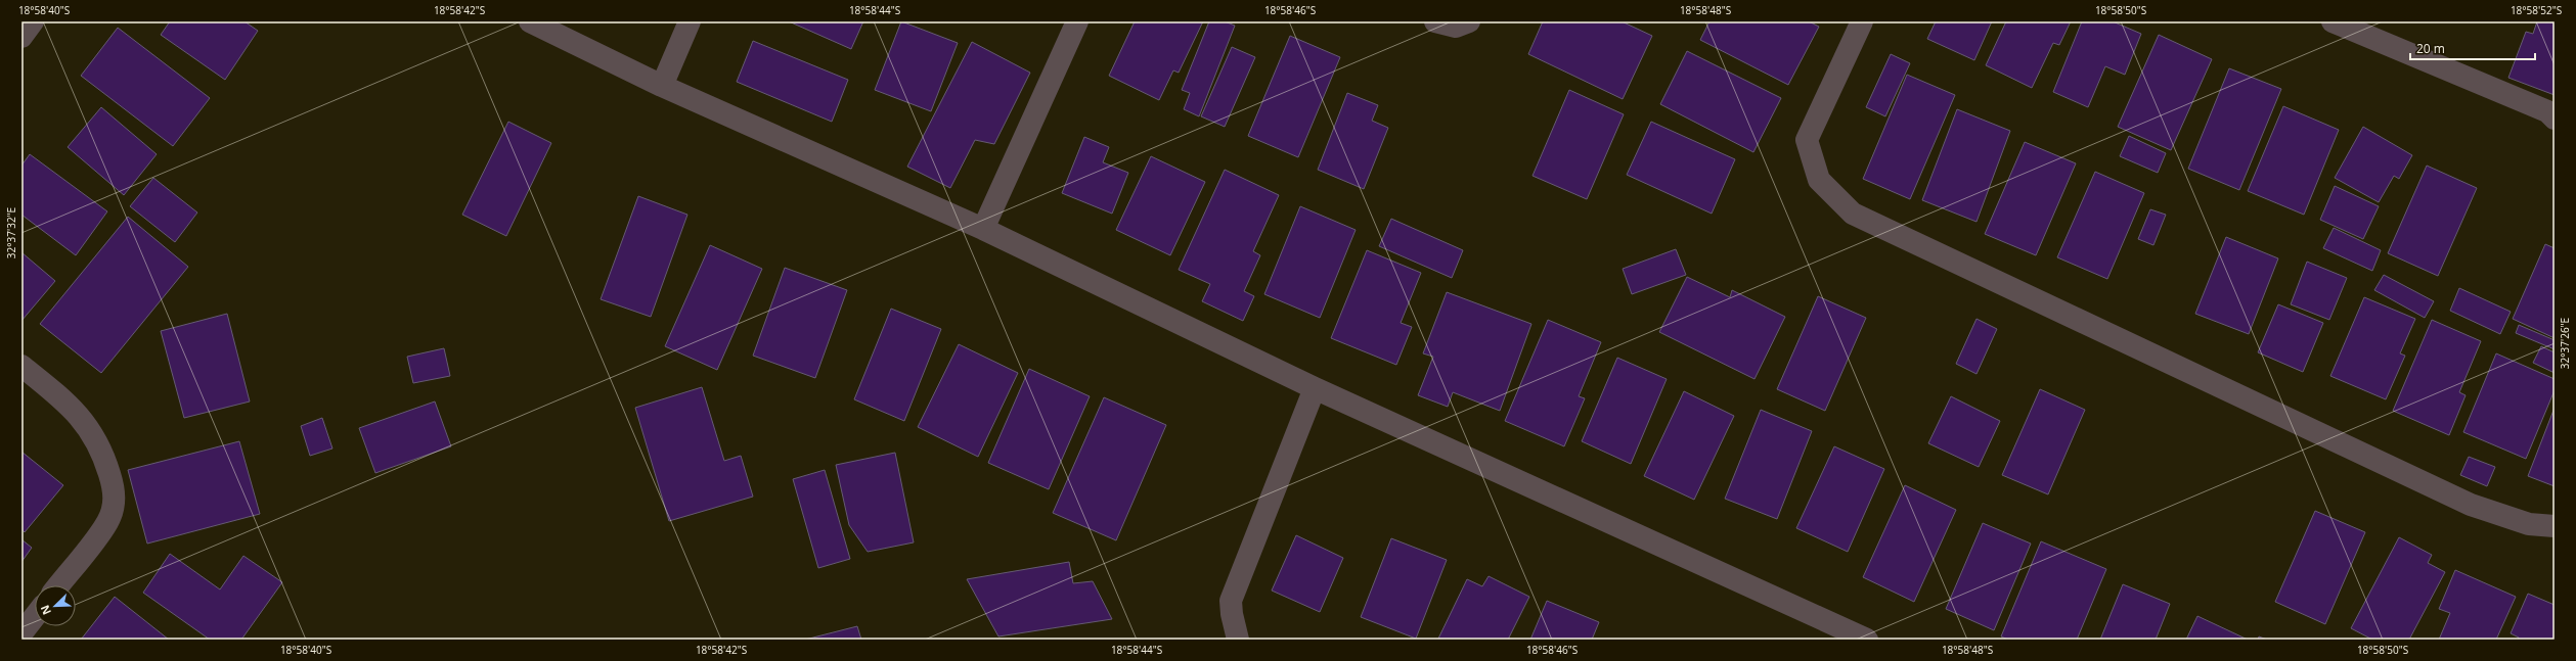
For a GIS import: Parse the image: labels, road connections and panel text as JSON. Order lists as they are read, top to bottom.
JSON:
{
  "scale_bar": "20 m",
  "north": "bottom left",
  "coordinates": [
    "18°58'40\"S",
    "18°58'42\"S",
    "18°58'44\"S",
    "18°58'46\"S",
    "18°58'48\"S",
    "18°58'50\"S",
    "18°58'52\"S",
    "32°37'32\"E",
    "32°37'26\"E"
  ]
}
